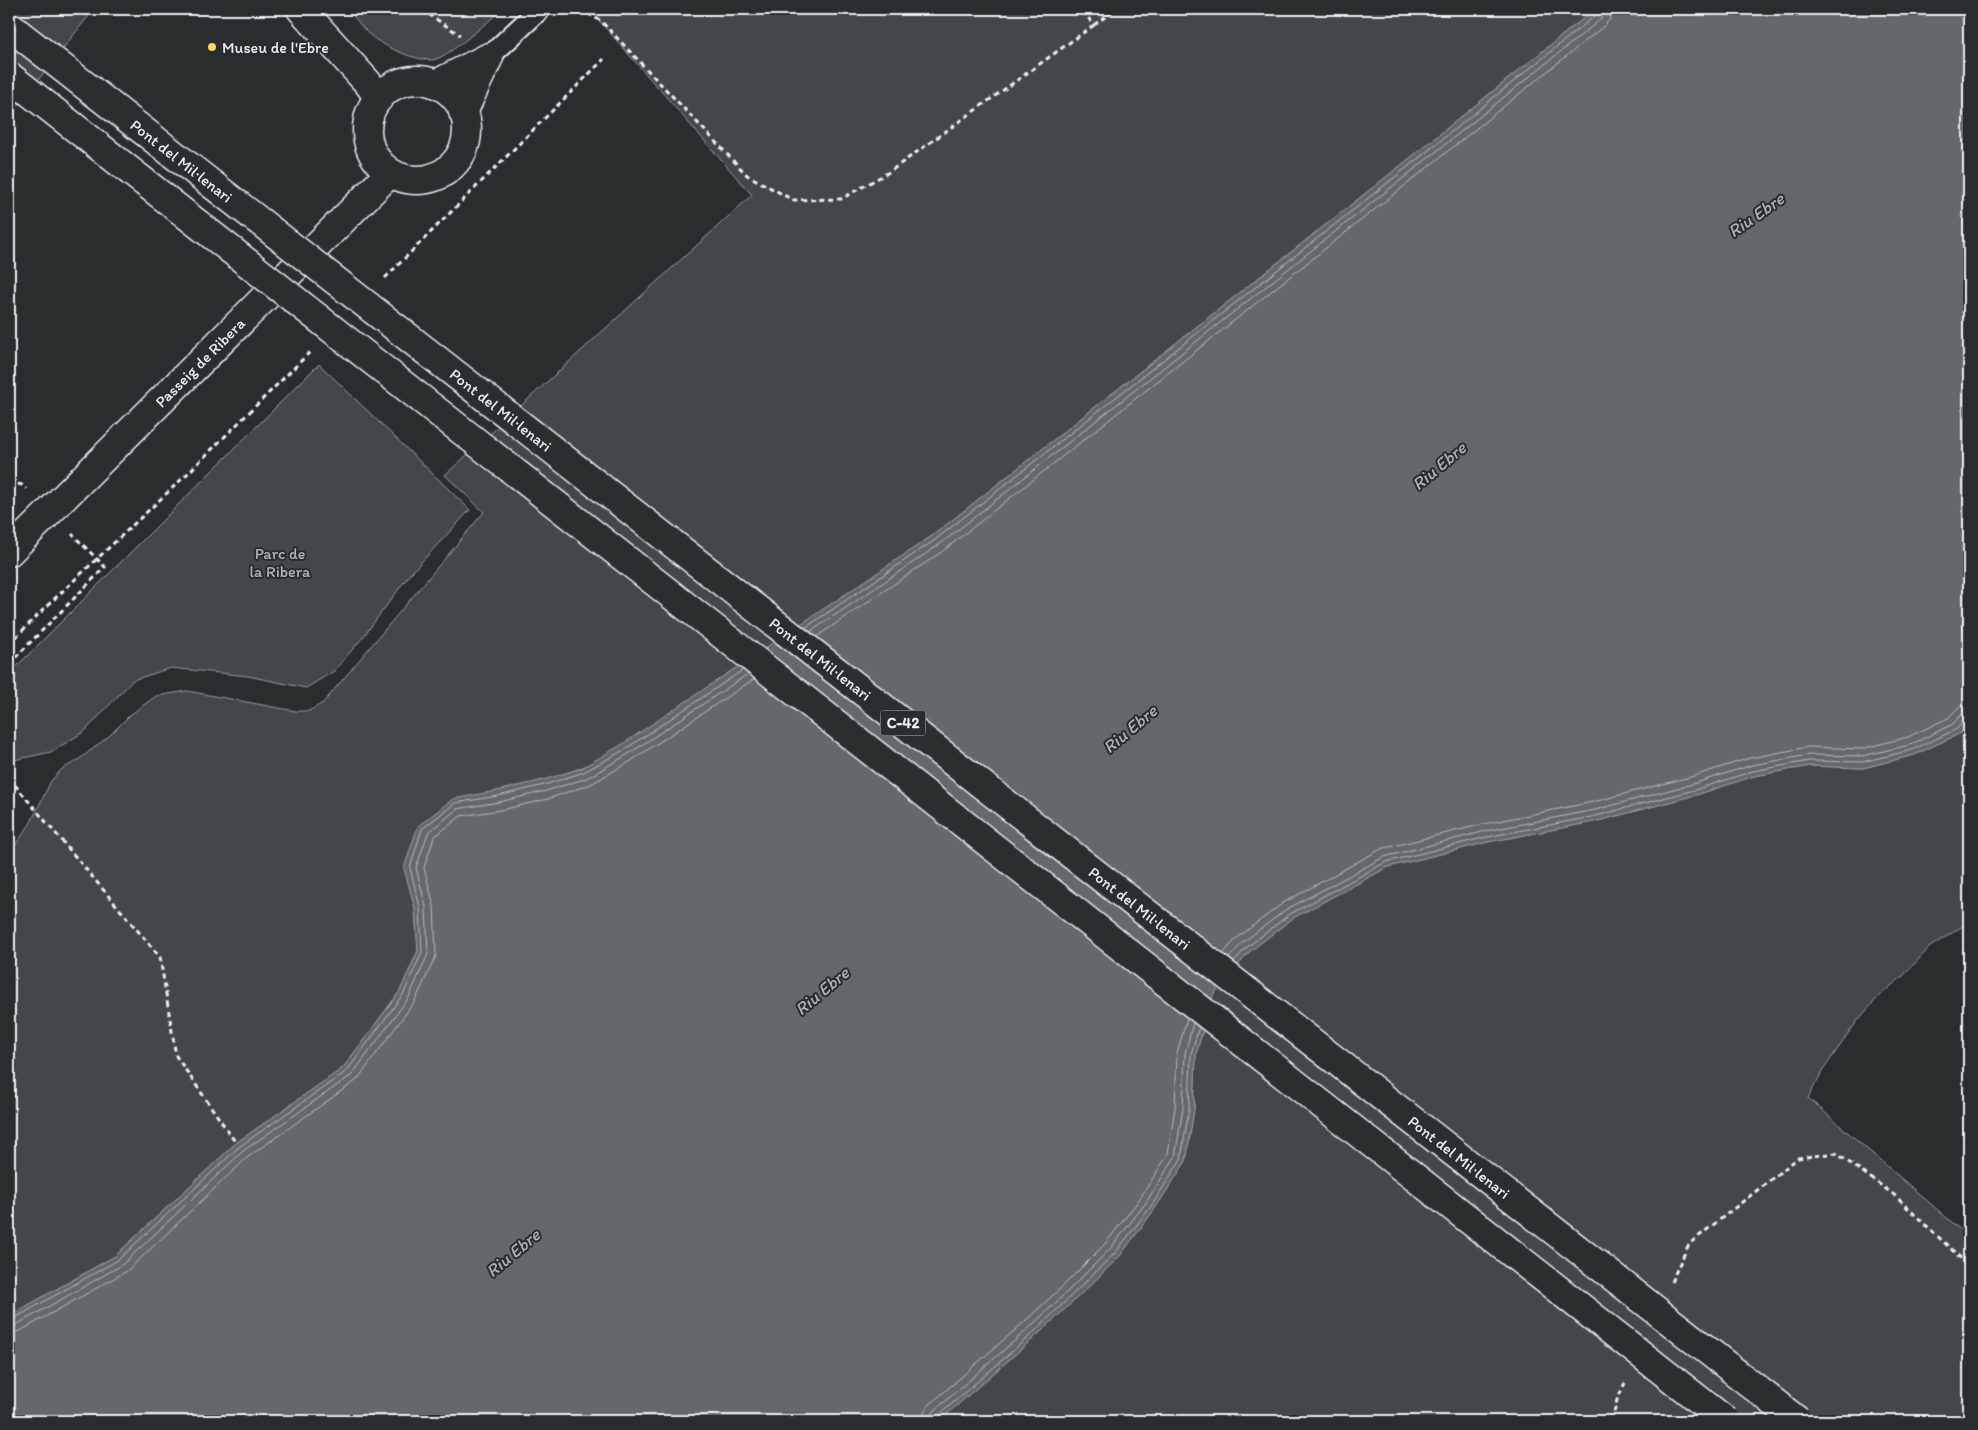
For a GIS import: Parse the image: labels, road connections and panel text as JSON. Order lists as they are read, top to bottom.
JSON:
{
  "streets": {
    "main road": ["Pont del Mil·lenari", "Passeig de Ribera", "C-42"]
  },
  "water": ["Riu Ebre"],
  "parks": ["Parc de la Ribera"],
  "places": ["Museu de l'Ebre"]
}
